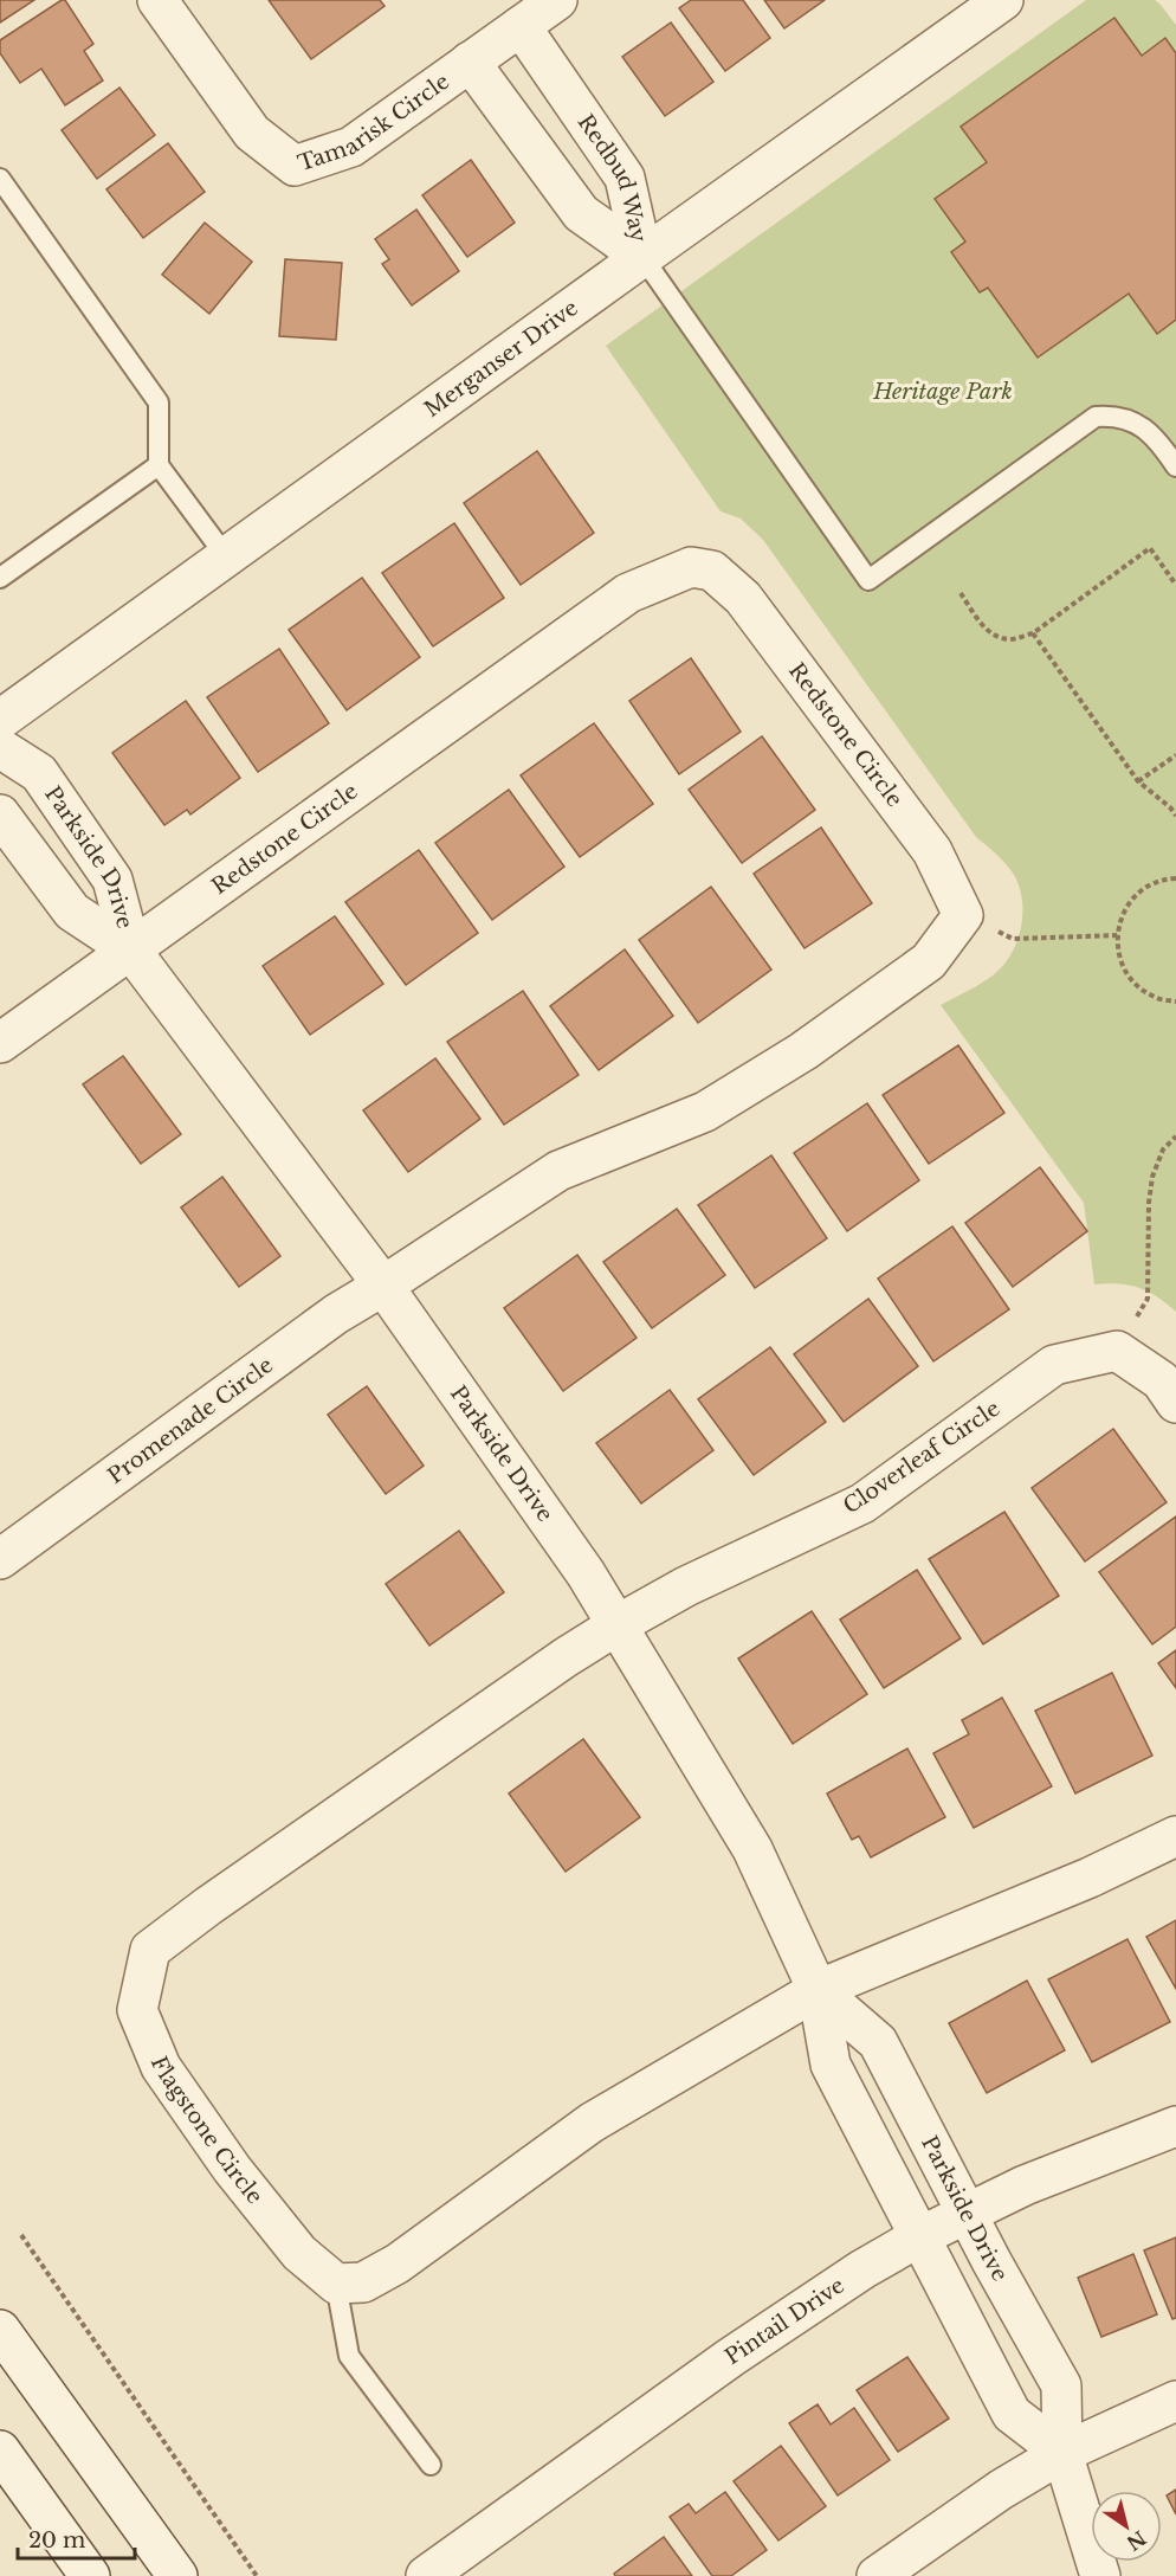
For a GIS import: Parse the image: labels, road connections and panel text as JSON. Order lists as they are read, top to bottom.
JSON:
{
  "streets": {
    "street": [
      "Tamarisk Circle",
      "Redbud Way",
      "Merganser Drive",
      "Redstone Circle",
      "Parkside Drive",
      "Promenade Circle",
      "Cloverleaf Circle",
      "Flagstone Circle",
      "Pintail Drive"
    ]
  },
  "crossings": [
    ["Tamarisk Circle", "Redbud Way"],
    ["Redbud Way", "Merganser Drive"],
    ["Redstone Circle", "Parkside Drive"],
    ["Parkside Drive", "Promenade Circle"],
    ["Parkside Drive", "Cloverleaf Circle"],
    ["Parkside Drive", "Flagstone Circle"],
    ["Parkside Drive", "Pintail Drive"],
    ["Cloverleaf Circle", "Flagstone Circle"]
  ],
  "parks": ["Heritage Park"],
  "scale_bar": "20 m",
  "north": "bottom right"
}
